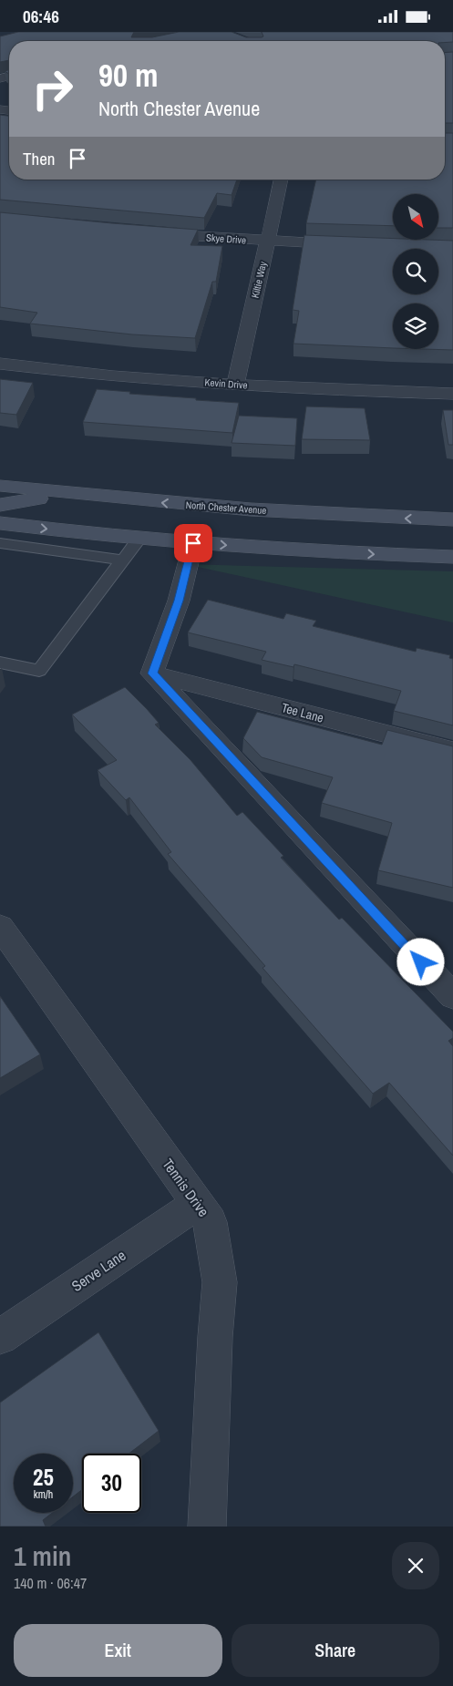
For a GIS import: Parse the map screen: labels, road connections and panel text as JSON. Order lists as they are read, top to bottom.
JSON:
{
  "streets": {
    "main road": ["North Chester Avenue"],
    "street": [
      "Skye Drive",
      "Kiltie Way",
      "Kevin Drive",
      "Tee Lane",
      "Tennis Drive",
      "Serve Lane"
    ]
  },
  "crossings": [
    ["Skye Drive", "Kiltie Way"],
    ["Kiltie Way", "Kevin Drive"],
    ["Tennis Drive", "Serve Lane"]
  ],
  "north": "bottom right",
  "page": {
    "status": "06:46",
    "turn": ["90 m", "North Chester Avenue"],
    "then": "Then",
    "speed": "25 km/h",
    "limit": "30",
    "heading": ["1 min", "140 m · 06:47"],
    "buttons": ["Exit", "Share"]
  }
}
